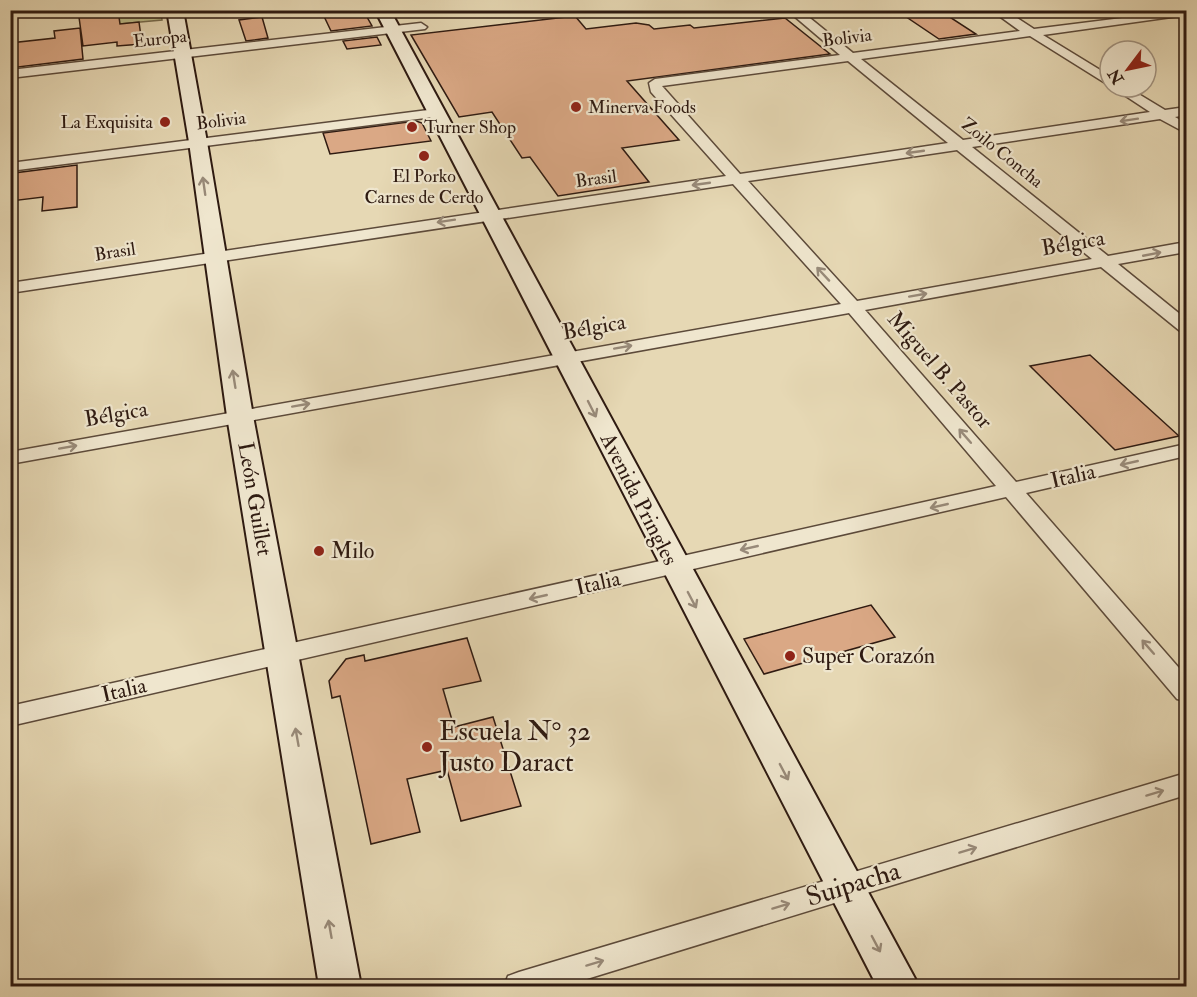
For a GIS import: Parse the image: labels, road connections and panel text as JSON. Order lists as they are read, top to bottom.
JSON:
{
  "streets": {
    "street": [
      "Bolivia",
      "Europa",
      "Zoilo Concha",
      "Brasil",
      "Bélgica",
      "Miguel B. Pastor",
      "Italia",
      "León Guillet",
      "Avenida Pringles",
      "Suipacha"
    ]
  },
  "crossings": [
    ["Bolivia", "Zoilo Concha"],
    ["Bolivia", "Miguel B. Pastor"],
    ["Bolivia", "León Guillet"],
    ["Bolivia", "Avenida Pringles"],
    ["Europa", "León Guillet"],
    ["Europa", "Avenida Pringles"],
    ["Zoilo Concha", "Brasil"],
    ["Zoilo Concha", "Bélgica"],
    ["Brasil", "Miguel B. Pastor"],
    ["Brasil", "León Guillet"],
    ["Brasil", "Avenida Pringles"],
    ["Bélgica", "Miguel B. Pastor"],
    ["Bélgica", "León Guillet"],
    ["Bélgica", "Avenida Pringles"],
    ["Miguel B. Pastor", "Italia"],
    ["Italia", "León Guillet"],
    ["Italia", "Avenida Pringles"],
    ["Avenida Pringles", "Suipacha"]
  ],
  "one_way": [
    "Brasil",
    "Bélgica",
    "Miguel B. Pastor",
    "Italia",
    "León Guillet",
    "Avenida Pringles",
    "Suipacha"
  ],
  "places": [
    "Minerva Foods",
    "La Exquisita",
    "Turner Shop",
    "El Porko Carnes de Cerdo",
    "Milo",
    "Super Corazón",
    "Escuela N° 32 Justo Daract"
  ],
  "north": "bottom left"
}
